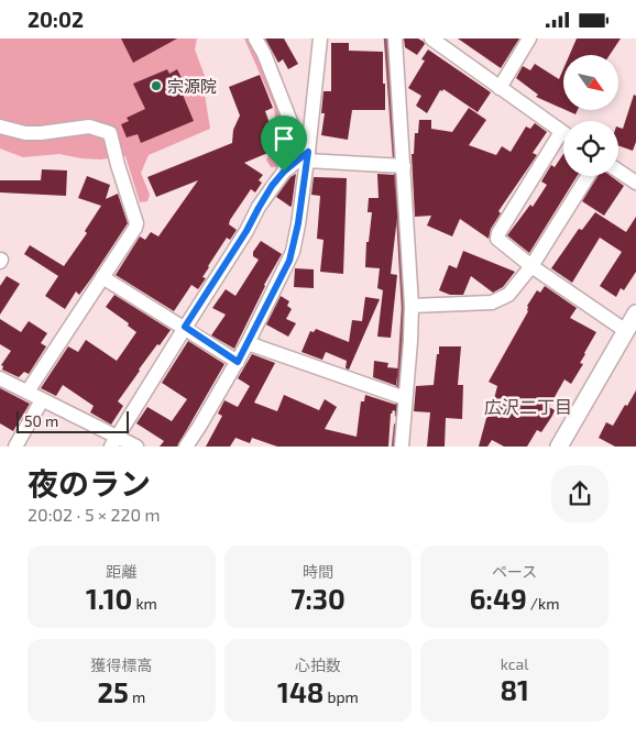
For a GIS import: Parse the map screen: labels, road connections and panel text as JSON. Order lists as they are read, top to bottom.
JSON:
{
  "districts": ["広沢二丁目"],
  "places": ["宗源院"],
  "scale_bar": "50 m",
  "north": "bottom right",
  "page": {
    "status": "20:02",
    "scale": "50 m",
    "heading": ["夜のラン", "20:02 · 5 × 220 m"],
    "stats": [
      ["距離", "1.10 km"],
      ["時間", "7:30"],
      ["ペース", "6:49 /km"],
      ["獲得標高", "25 m"],
      ["心拍数", "148 bpm"],
      ["kcal", "81"]
    ]
  }
}
